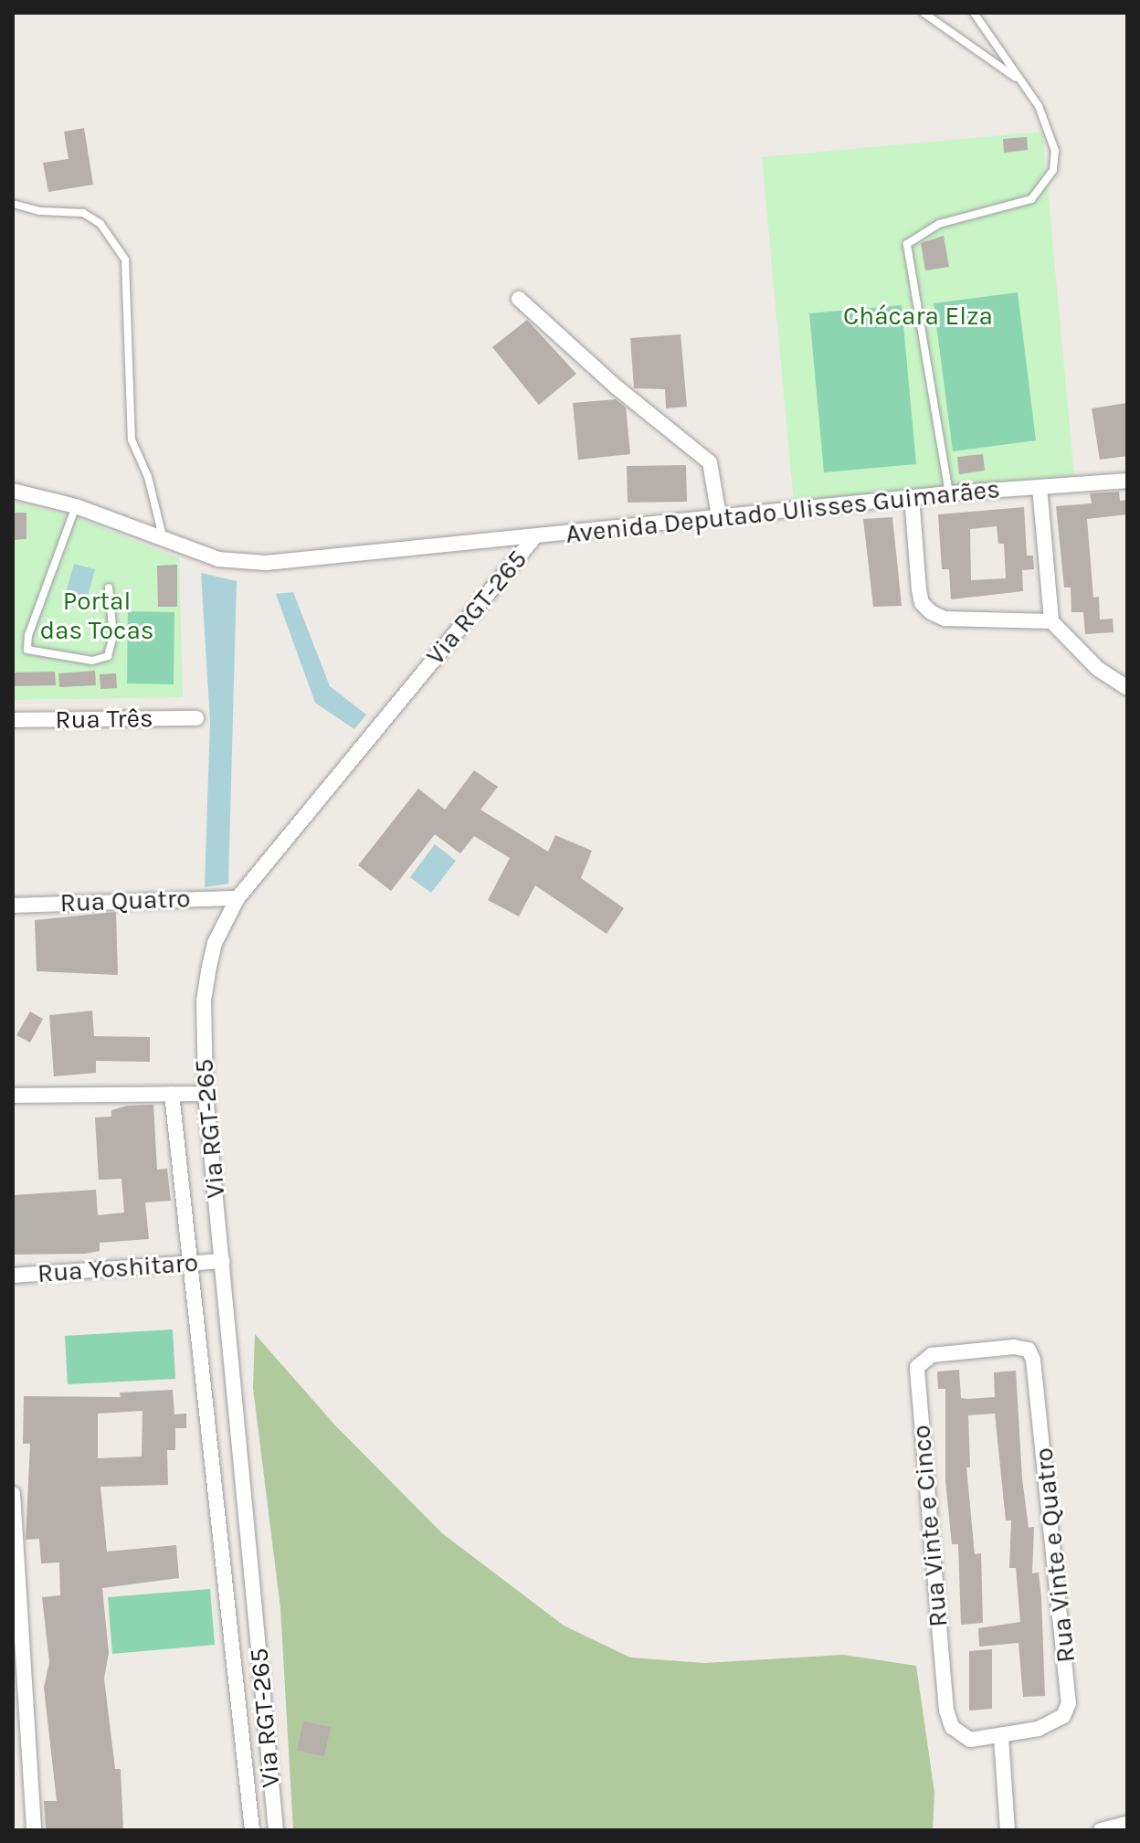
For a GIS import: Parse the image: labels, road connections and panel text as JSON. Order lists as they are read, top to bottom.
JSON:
{
  "streets": {
    "street": [
      "Avenida Deputado Ulisses Guimarães",
      "Via RGT-265",
      "Rua Três",
      "Rua Quatro",
      "Rua Yoshitaro",
      "Rua Vinte e Cinco",
      "Rua Vinte e Quatro"
    ]
  },
  "crossings": [
    ["Avenida Deputado Ulisses Guimarães", "Via RGT-265"],
    ["Via RGT-265", "Rua Quatro"],
    ["Via RGT-265", "Rua Yoshitaro"],
    ["Rua Vinte e Cinco", "Rua Vinte e Quatro"]
  ],
  "parks": ["Chácara Elza", "Portal das Tocas"]
}
